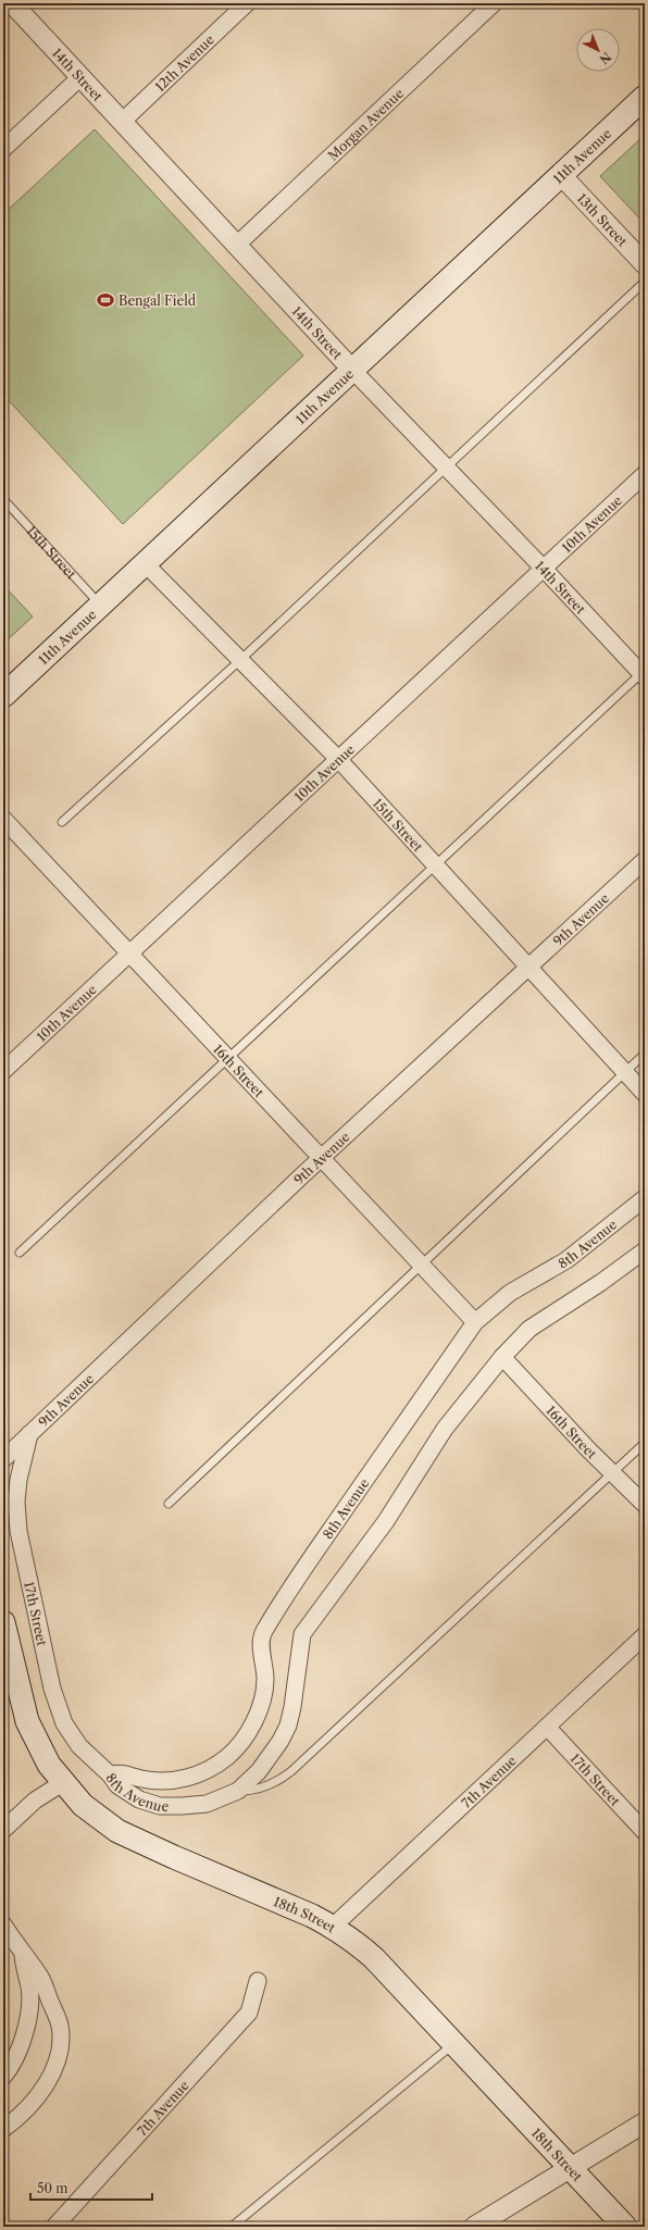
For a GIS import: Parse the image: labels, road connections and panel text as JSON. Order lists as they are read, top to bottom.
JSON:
{
  "streets": {
    "main road": ["11th Avenue", "18th Street"],
    "street": [
      "12th Avenue",
      "14th Street",
      "Morgan Avenue",
      "13th Street",
      "10th Avenue",
      "15th Street",
      "9th Avenue",
      "16th Street",
      "8th Avenue",
      "17th Street",
      "7th Avenue"
    ]
  },
  "crossings": [
    ["12th Avenue", "14th Street"],
    ["14th Street", "Morgan Avenue"],
    ["14th Street", "11th Avenue"],
    ["14th Street", "10th Avenue"],
    ["11th Avenue", "13th Street"],
    ["11th Avenue", "15th Street"],
    ["10th Avenue", "15th Street"],
    ["10th Avenue", "16th Street"],
    ["15th Street", "9th Avenue"],
    ["9th Avenue", "16th Street"],
    ["9th Avenue", "17th Street"],
    ["16th Street", "8th Avenue"],
    ["8th Avenue", "17th Street"],
    ["17th Street", "7th Avenue"],
    ["7th Avenue", "18th Street"]
  ],
  "places": {
    "sports": ["Bengal Field"]
  },
  "scale_bar": "50 m",
  "north": "bottom right"
}
